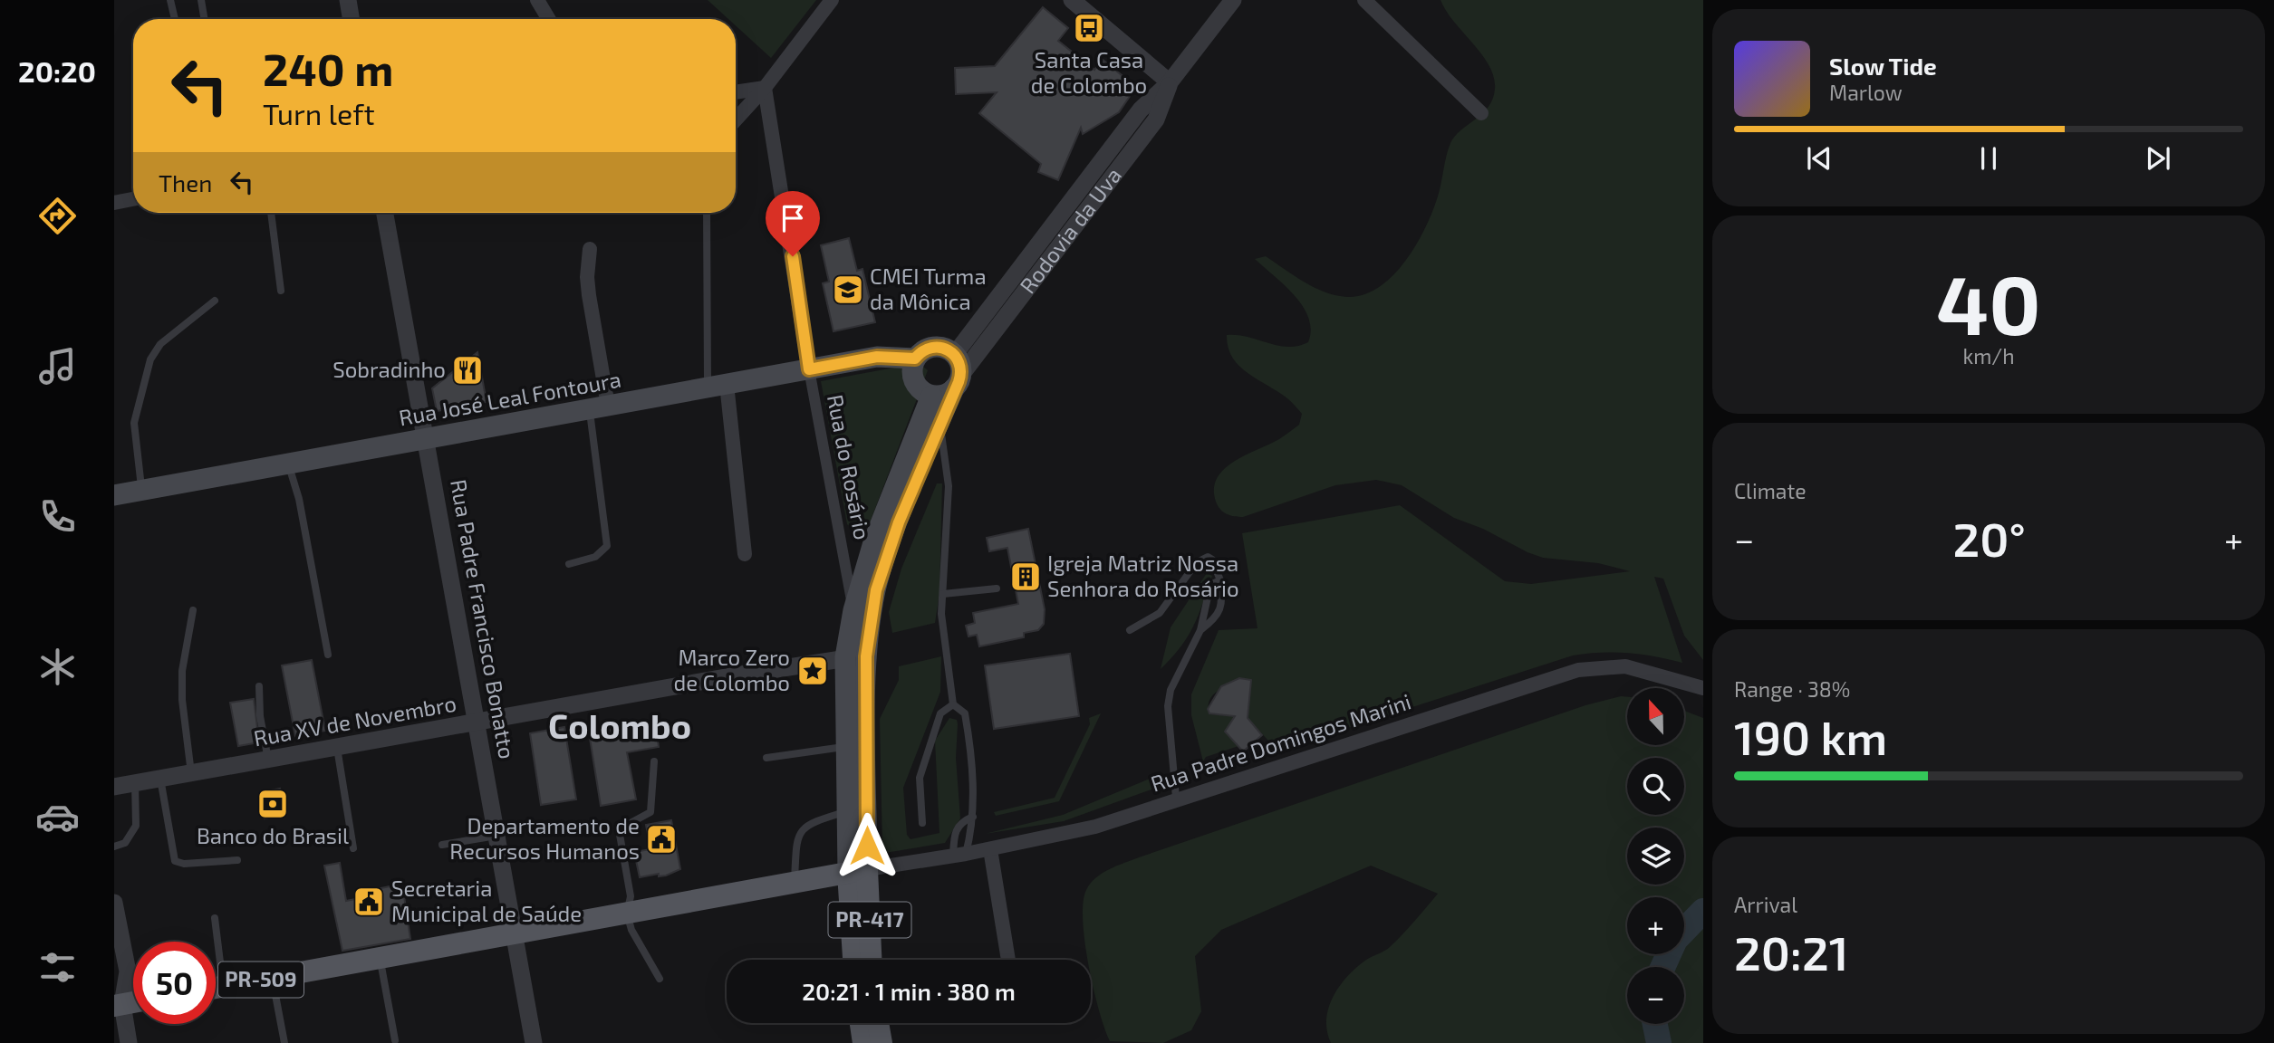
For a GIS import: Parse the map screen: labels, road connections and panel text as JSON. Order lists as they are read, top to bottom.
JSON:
{
  "streets": {
    "main road": [
      "Rodovia da Uva",
      "Rua José Leal Fontoura",
      "PR-417",
      "PR-509"
    ],
    "street": [
      "Rua do Rosário",
      "Rua Padre Francisco Bonatto",
      "Rua XV de Novembro",
      "Rua Padre Domingos Marini"
    ]
  },
  "crossings": [
    ["Rodovia da Uva", "Rua José Leal Fontoura"],
    ["Rodovia da Uva", "Rua do Rosário"],
    ["Rodovia da Uva", "Rua XV de Novembro"],
    ["Rodovia da Uva", "Rua Padre Domingos Marini"],
    ["Rodovia da Uva", "PR-509"],
    ["Rua José Leal Fontoura", "Rua do Rosário"],
    ["Rua José Leal Fontoura", "Rua Padre Francisco Bonatto"],
    ["Rua Padre Francisco Bonatto", "Rua XV de Novembro"],
    ["Rua Padre Francisco Bonatto", "PR-509"],
    ["Rua Padre Domingos Marini", "PR-509"]
  ],
  "districts": ["Colombo"],
  "places": {
    "bus stop": ["Santa Casa de Colombo"],
    "school or university": ["CMEI Turma da Mônica"],
    "restaurant": ["Sobradinho"],
    "building": ["Igreja Matriz Nossa Senhora do Rosário"],
    "place": ["Marco Zero de Colombo"],
    "bank": ["Banco do Brasil"],
    "public building": ["Departamento de Recursos Humanos", "Secretaria Municipal de Saúde"]
  },
  "north": "top",
  "page": {
    "tabs": "20:20",
    "turn": ["240 m", "Turn left"],
    "song": ["Slow Tide", "Marlow"],
    "then": "Then",
    "tile": [
      ["40", "km/h"],
      "Climate",
      ["Range · 38%", "190 km"],
      ["Arrival", "20:21"]
    ],
    "heat": ["−", "20°", "+"],
    "map_buttons": ["+", "−"],
    "limit": "50",
    "trip": "20:21 · 1 min · 380 m"
  }
}
